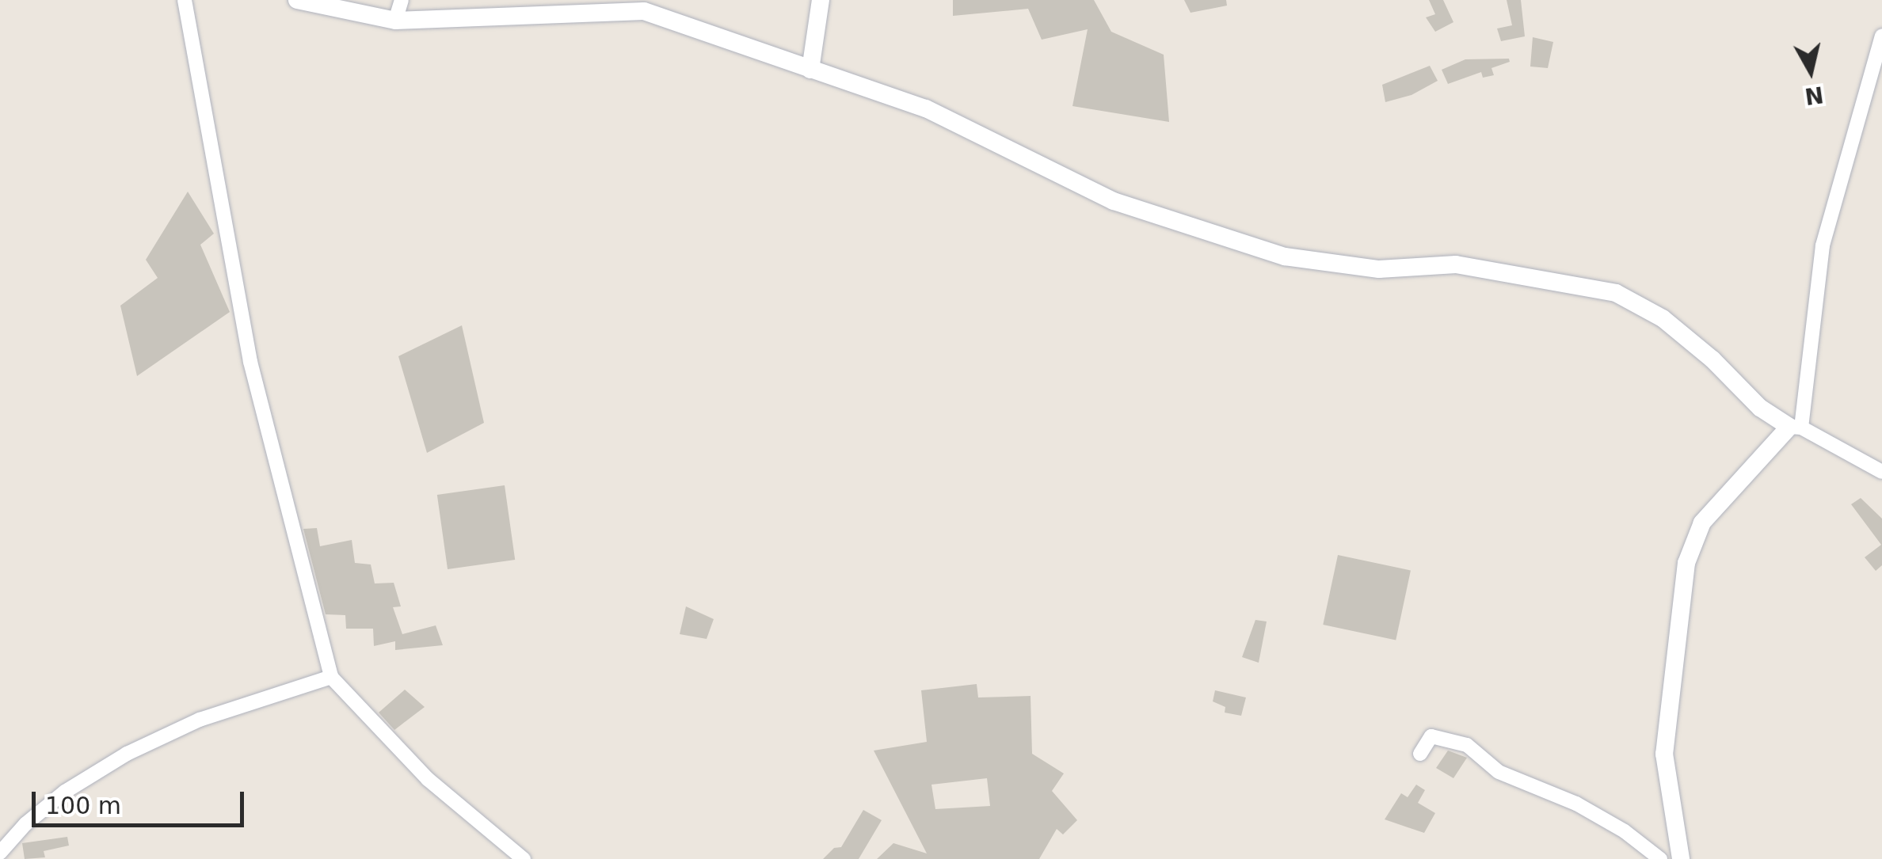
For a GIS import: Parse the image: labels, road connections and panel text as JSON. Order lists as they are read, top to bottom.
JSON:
{
  "scale_bar": "100 m",
  "north": "bottom"
}
